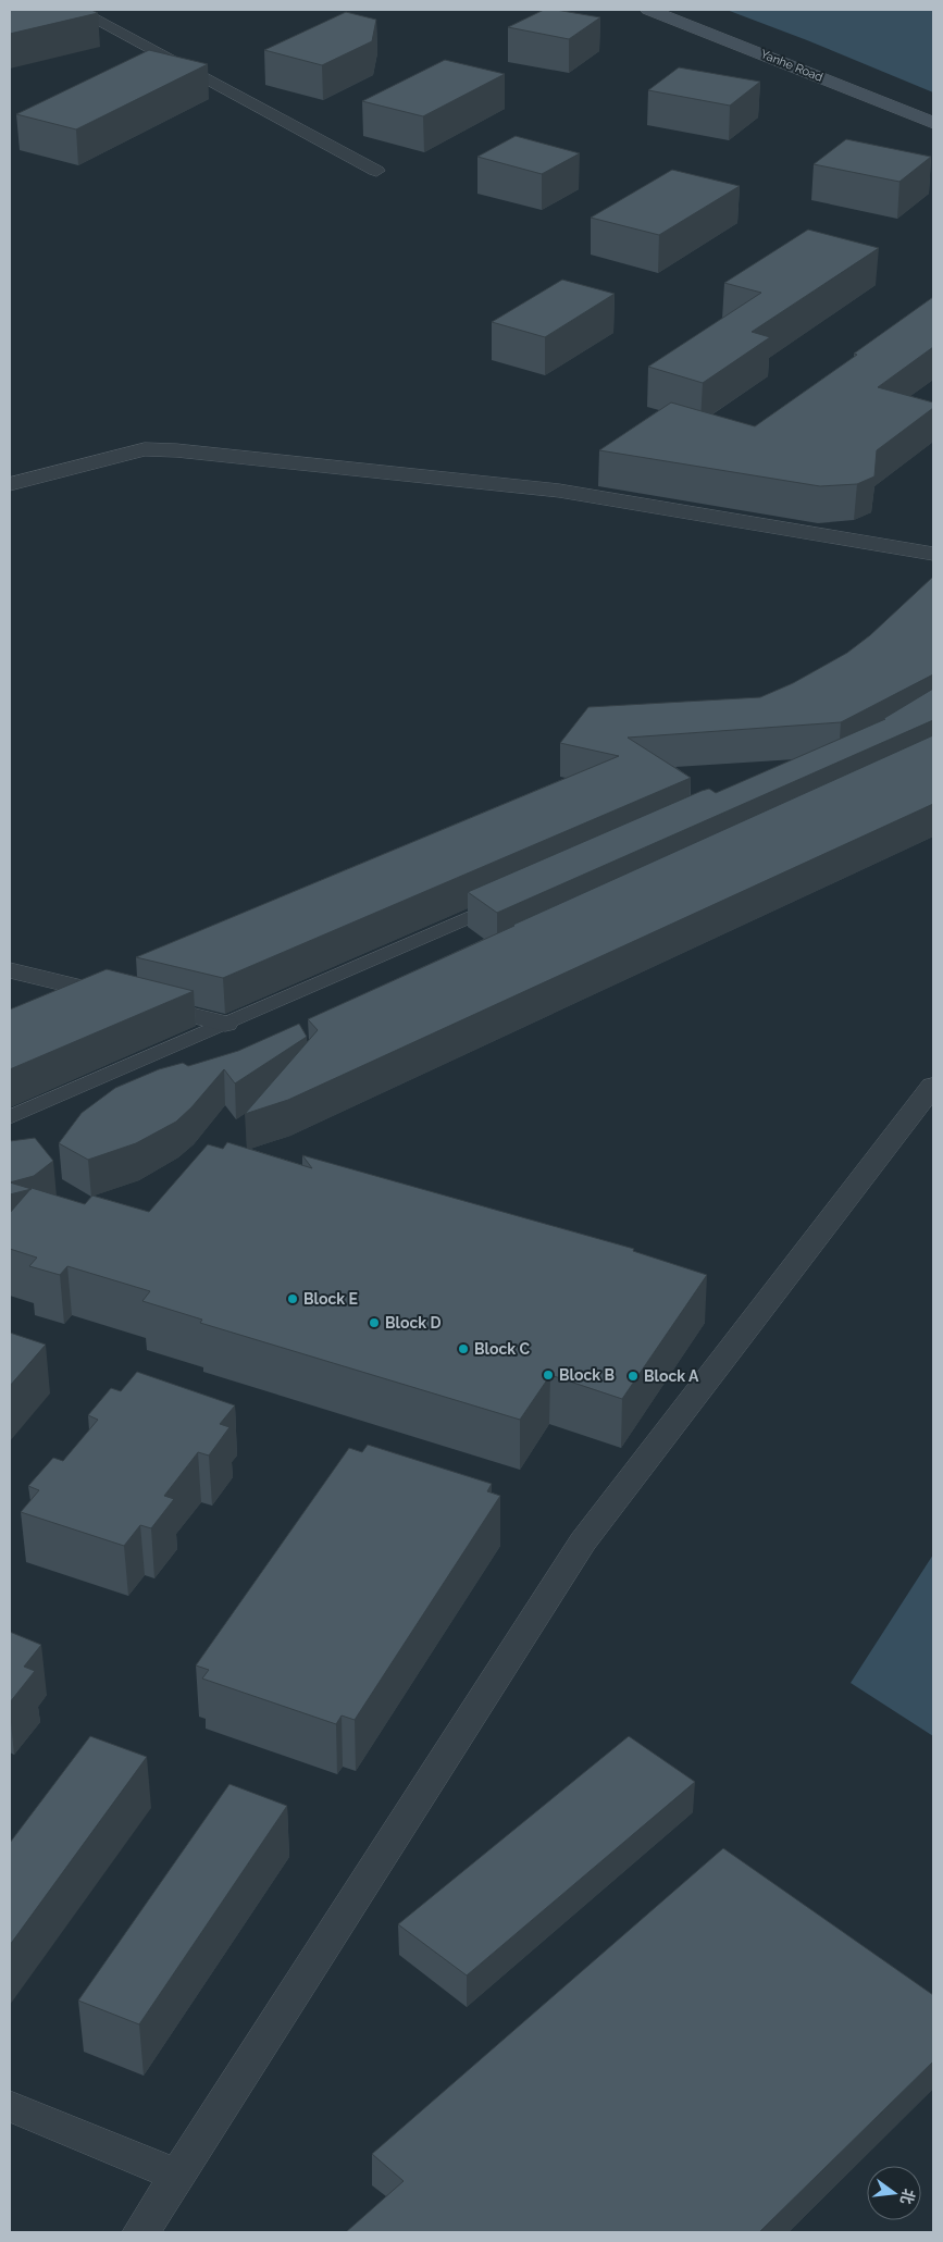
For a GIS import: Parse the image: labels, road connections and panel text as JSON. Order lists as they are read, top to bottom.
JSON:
{
  "streets": {
    "main road": ["Yanhe Road"]
  },
  "places": [
    "Block E",
    "Block D",
    "Block C",
    "Block B",
    "Block A"
  ],
  "north": "right"
}
